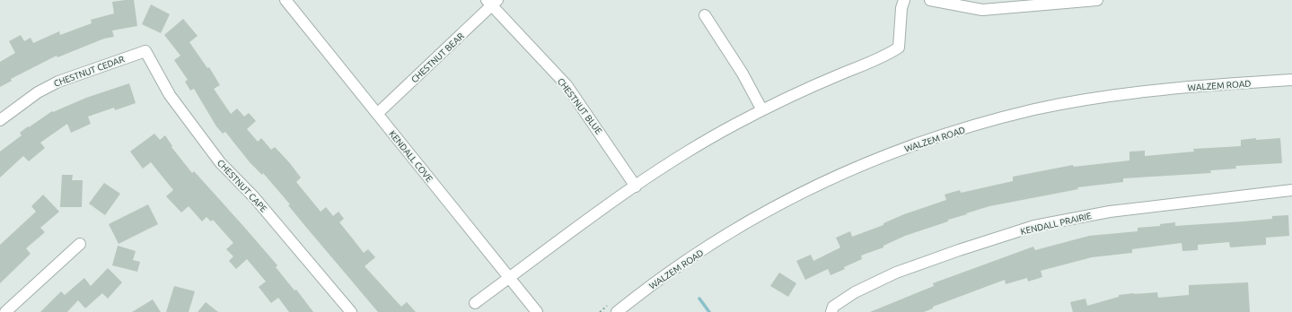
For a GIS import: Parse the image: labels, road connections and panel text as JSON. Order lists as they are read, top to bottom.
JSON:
{
  "streets": {
    "street": [
      "CHESTNUT BEAR",
      "CHESTNUT CEDAR",
      "WALZEM ROAD",
      "CHESTNUT BLUE",
      "KENDALL COVE",
      "CHESTNUT CAPE",
      "KENDALL PRAIRIE"
    ]
  },
  "crossings": [
    ["CHESTNUT BEAR", "CHESTNUT BLUE"],
    ["CHESTNUT BEAR", "KENDALL COVE"],
    ["CHESTNUT CEDAR", "CHESTNUT CAPE"]
  ]
}
